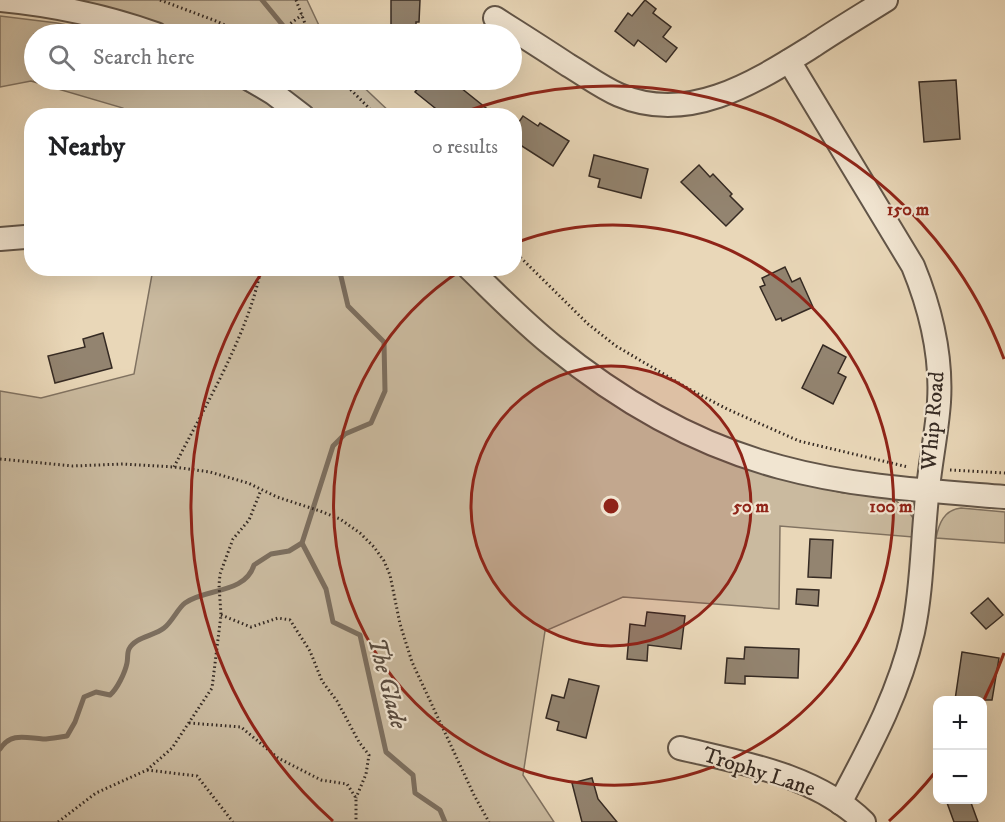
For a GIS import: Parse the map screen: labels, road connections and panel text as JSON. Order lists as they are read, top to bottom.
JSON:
{
  "streets": {
    "street": ["Whip Road", "Trophy Lane"]
  },
  "crossings": [
    ["Whip Road", "Trophy Lane"]
  ],
  "water": ["The Glade"],
  "page": {
    "search": "Search here",
    "heading": ["Nearby", "0 results"],
    "map_buttons": ["+", "−"]
  },
  "rings": ["150 m", "50 m", "100 m"]
}
